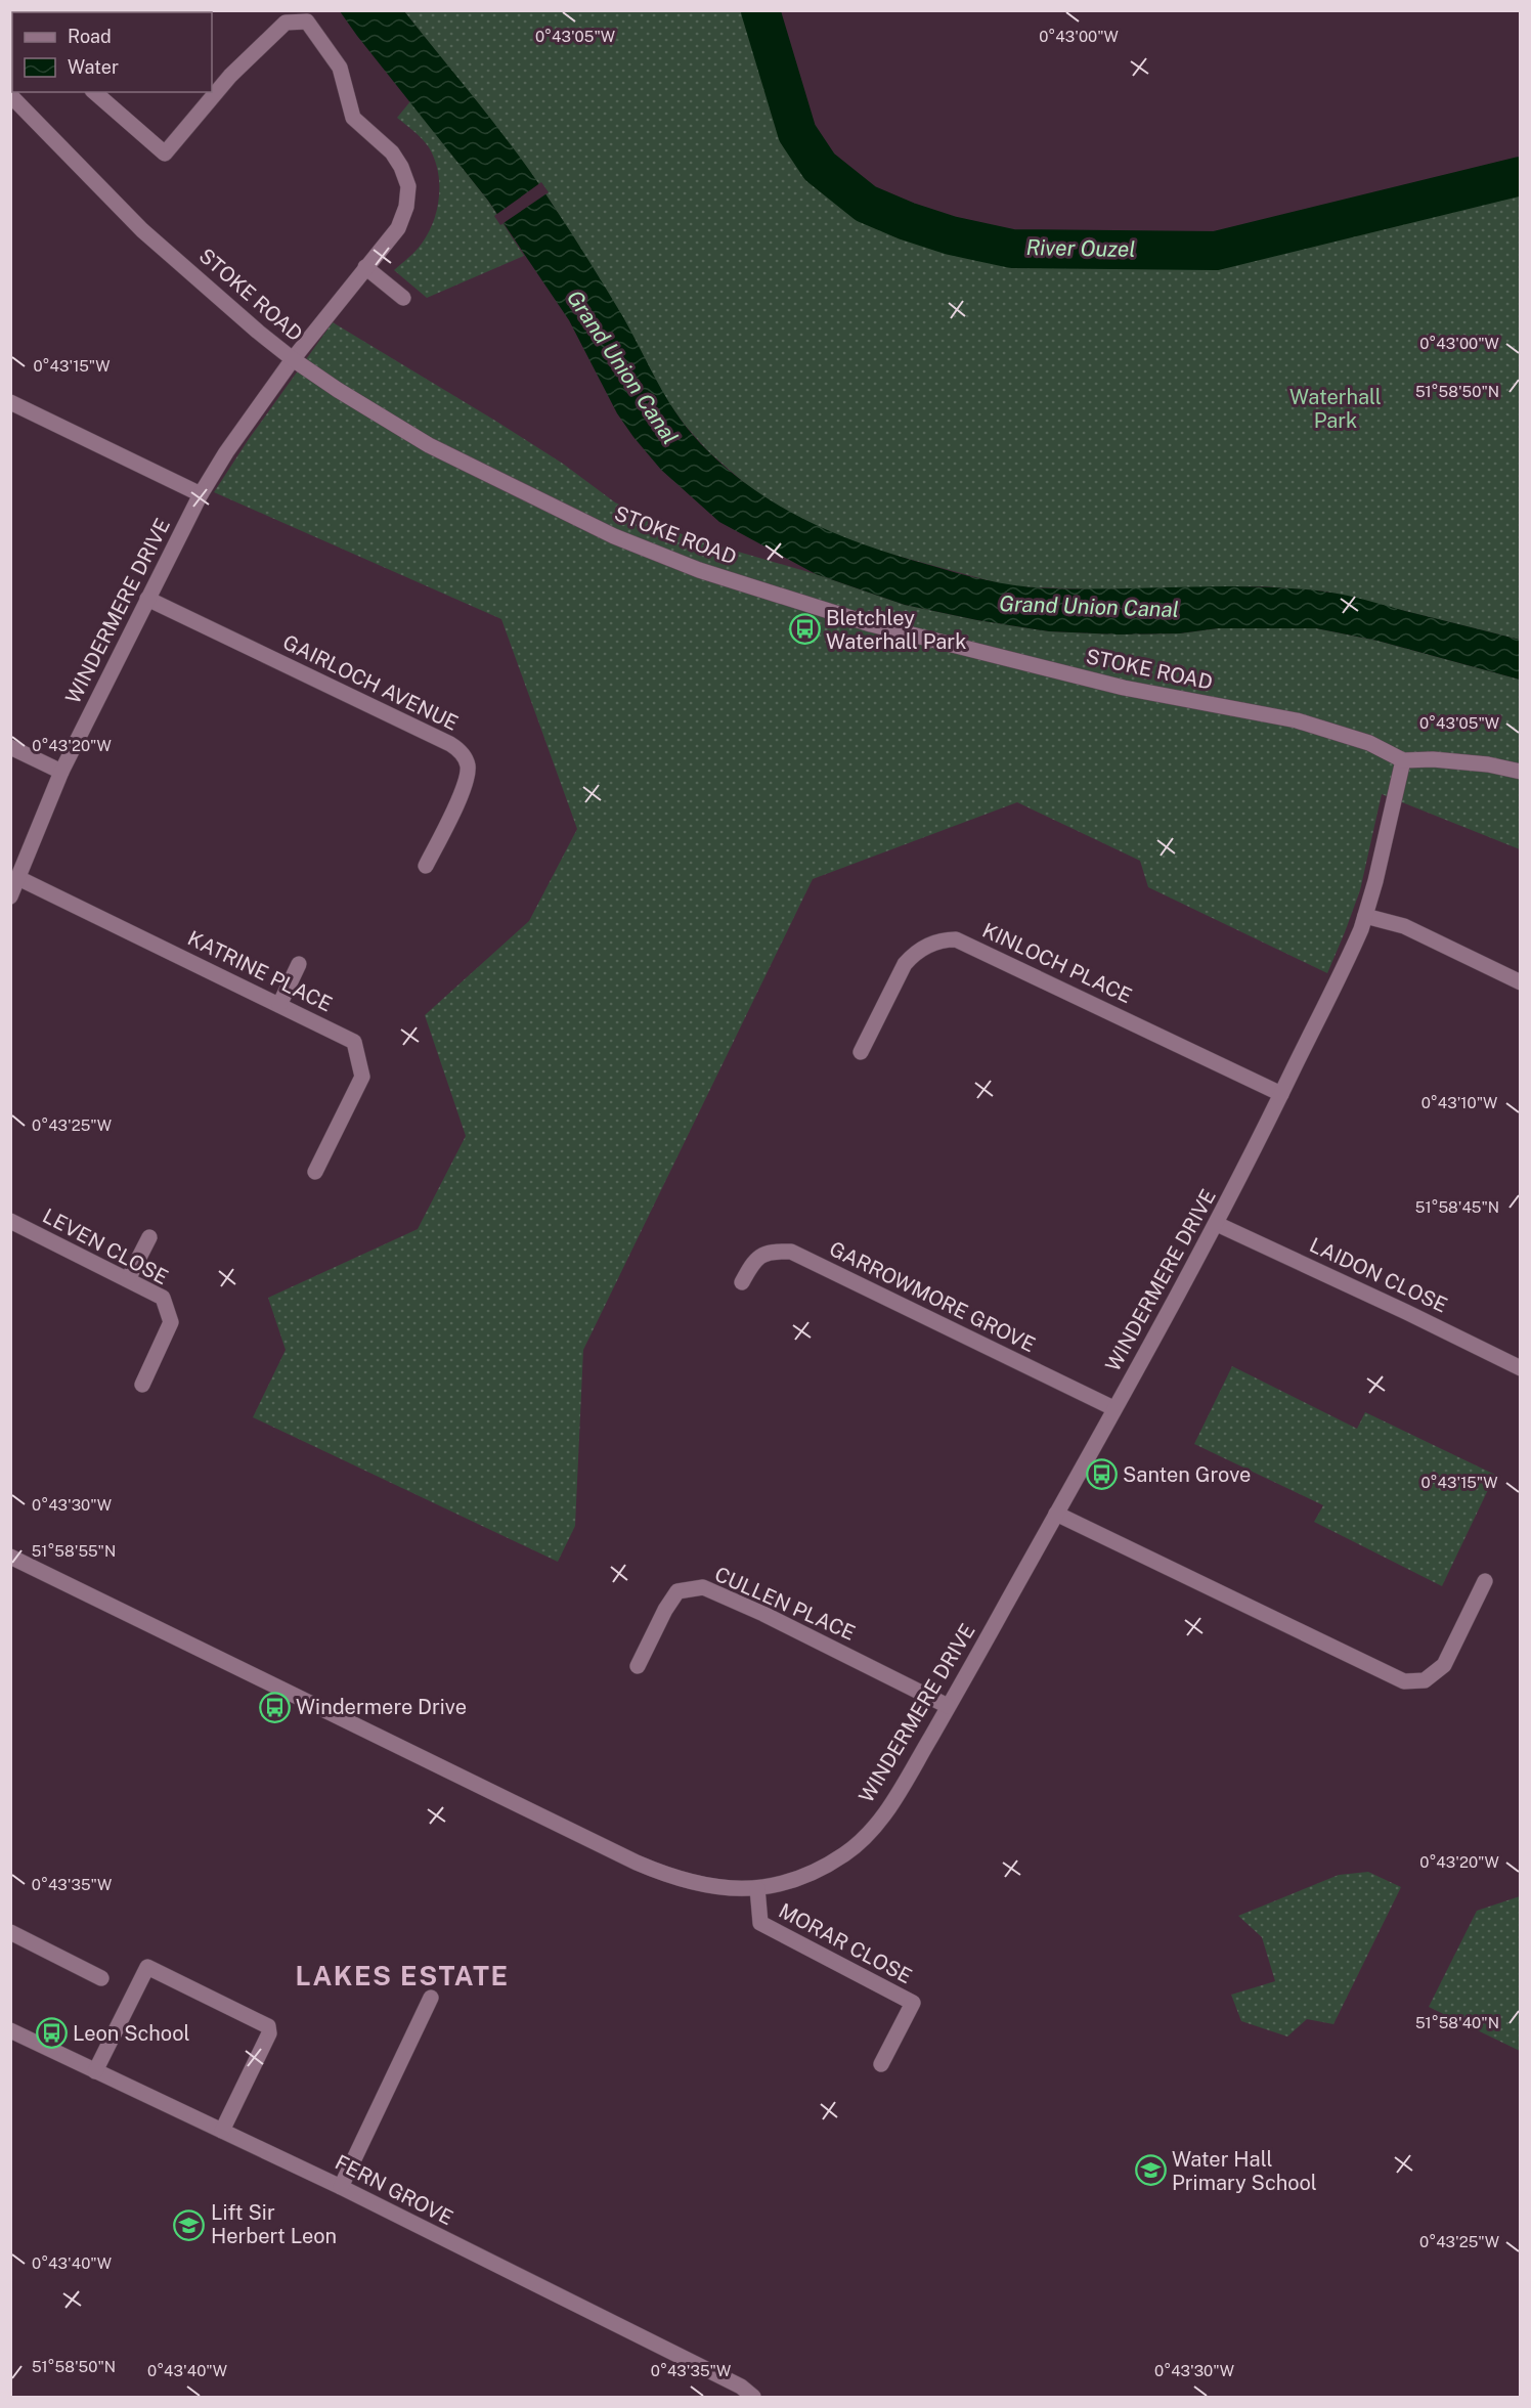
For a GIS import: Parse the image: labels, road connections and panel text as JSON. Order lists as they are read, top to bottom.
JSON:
{
  "streets": {
    "street": [
      "STOKE ROAD",
      "WINDERMERE DRIVE",
      "GAIRLOCH AVENUE",
      "KINLOCH PLACE",
      "KATRINE PLACE",
      "LEVEN CLOSE",
      "LAIDON CLOSE",
      "GARROWMORE GROVE",
      "CULLEN PLACE",
      "MORAR CLOSE",
      "FERN GROVE"
    ]
  },
  "crossings": [
    ["STOKE ROAD", "WINDERMERE DRIVE"],
    ["WINDERMERE DRIVE", "GAIRLOCH AVENUE"],
    ["WINDERMERE DRIVE", "KINLOCH PLACE"],
    ["WINDERMERE DRIVE", "KATRINE PLACE"],
    ["WINDERMERE DRIVE", "LAIDON CLOSE"],
    ["WINDERMERE DRIVE", "GARROWMORE GROVE"],
    ["WINDERMERE DRIVE", "CULLEN PLACE"],
    ["WINDERMERE DRIVE", "MORAR CLOSE"]
  ],
  "districts": ["LAKES ESTATE"],
  "water": ["River Ouzel", "Grand Union Canal"],
  "parks": ["Waterhall Park"],
  "places": {
    "bus stop": [
      "Bletchley Waterhall Park",
      "Santen Grove",
      "Windermere Drive",
      "Leon School"
    ],
    "school or university": ["Water Hall Primary School", "Lift Sir Herbert Leon"]
  },
  "legend": ["Road", "Water"],
  "coordinates": [
    "0°43'05\"W",
    "0°43'00\"W",
    "0°43'15\"W",
    "51°58'50\"N",
    "0°43'20\"W",
    "0°43'10\"W",
    "0°43'25\"W",
    "51°58'45\"N",
    "0°43'30\"W",
    "51°58'55\"N",
    "0°43'35\"W",
    "51°58'40\"N",
    "0°43'40\"W"
  ]
}
